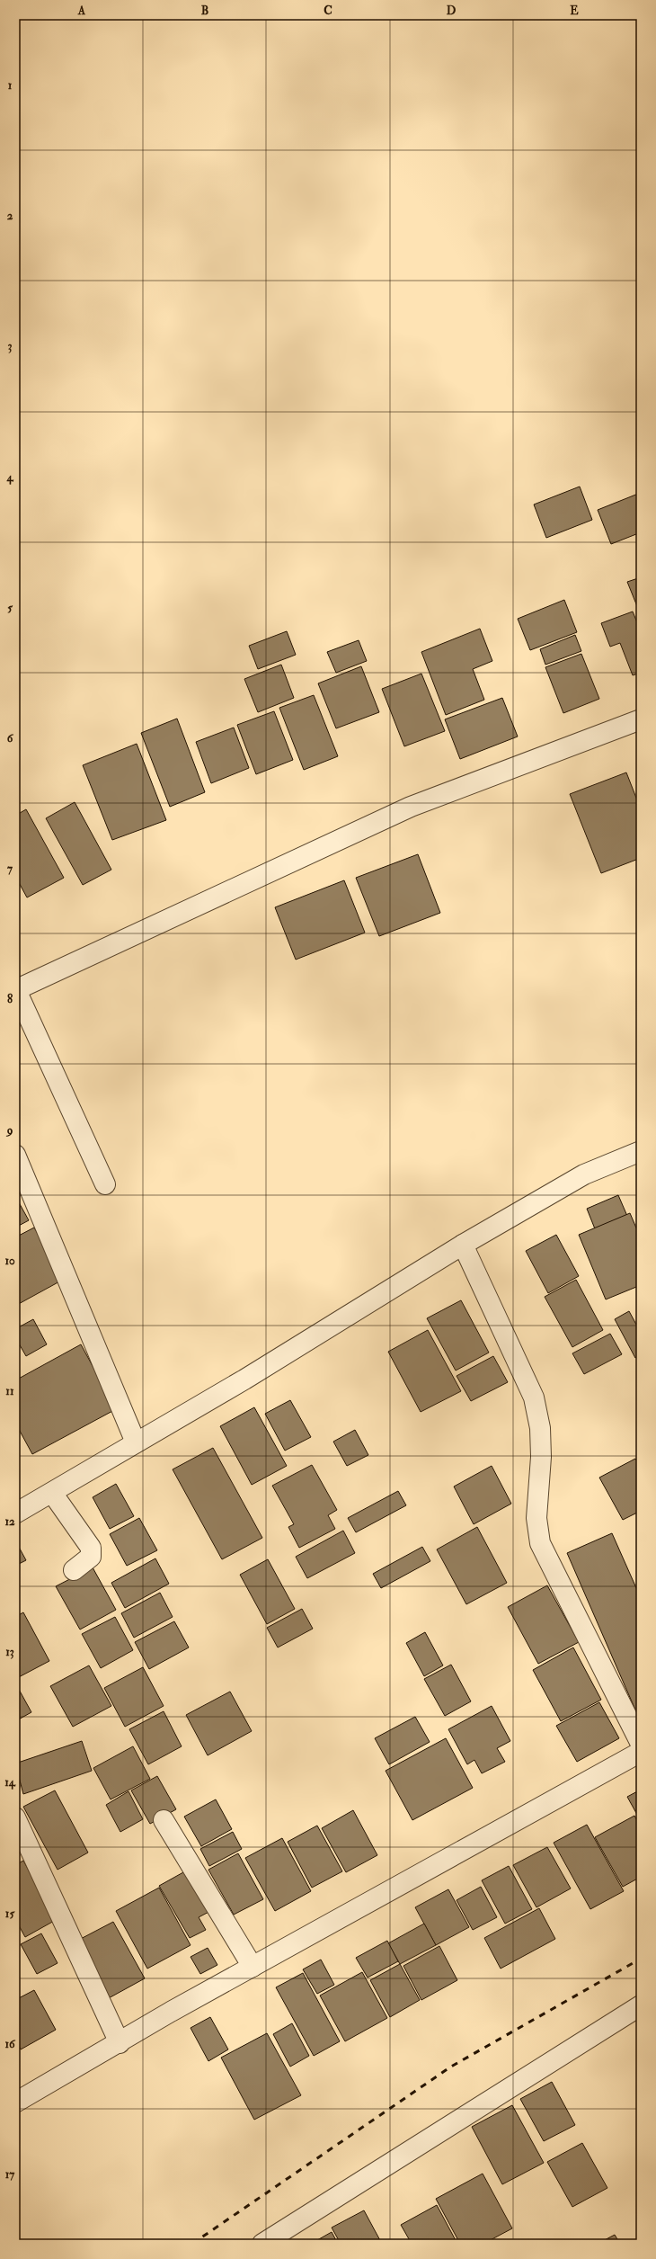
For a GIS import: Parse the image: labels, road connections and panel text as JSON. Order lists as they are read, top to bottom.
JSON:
{
  "grid": {
    "columns": [
      "A",
      "B",
      "C",
      "D",
      "E"
    ],
    "rows": [
      "1",
      "2",
      "3",
      "4",
      "5",
      "6",
      "7",
      "8",
      "9",
      "10",
      "11",
      "12",
      "13",
      "14",
      "15",
      "16",
      "17"
    ]
  }
}
